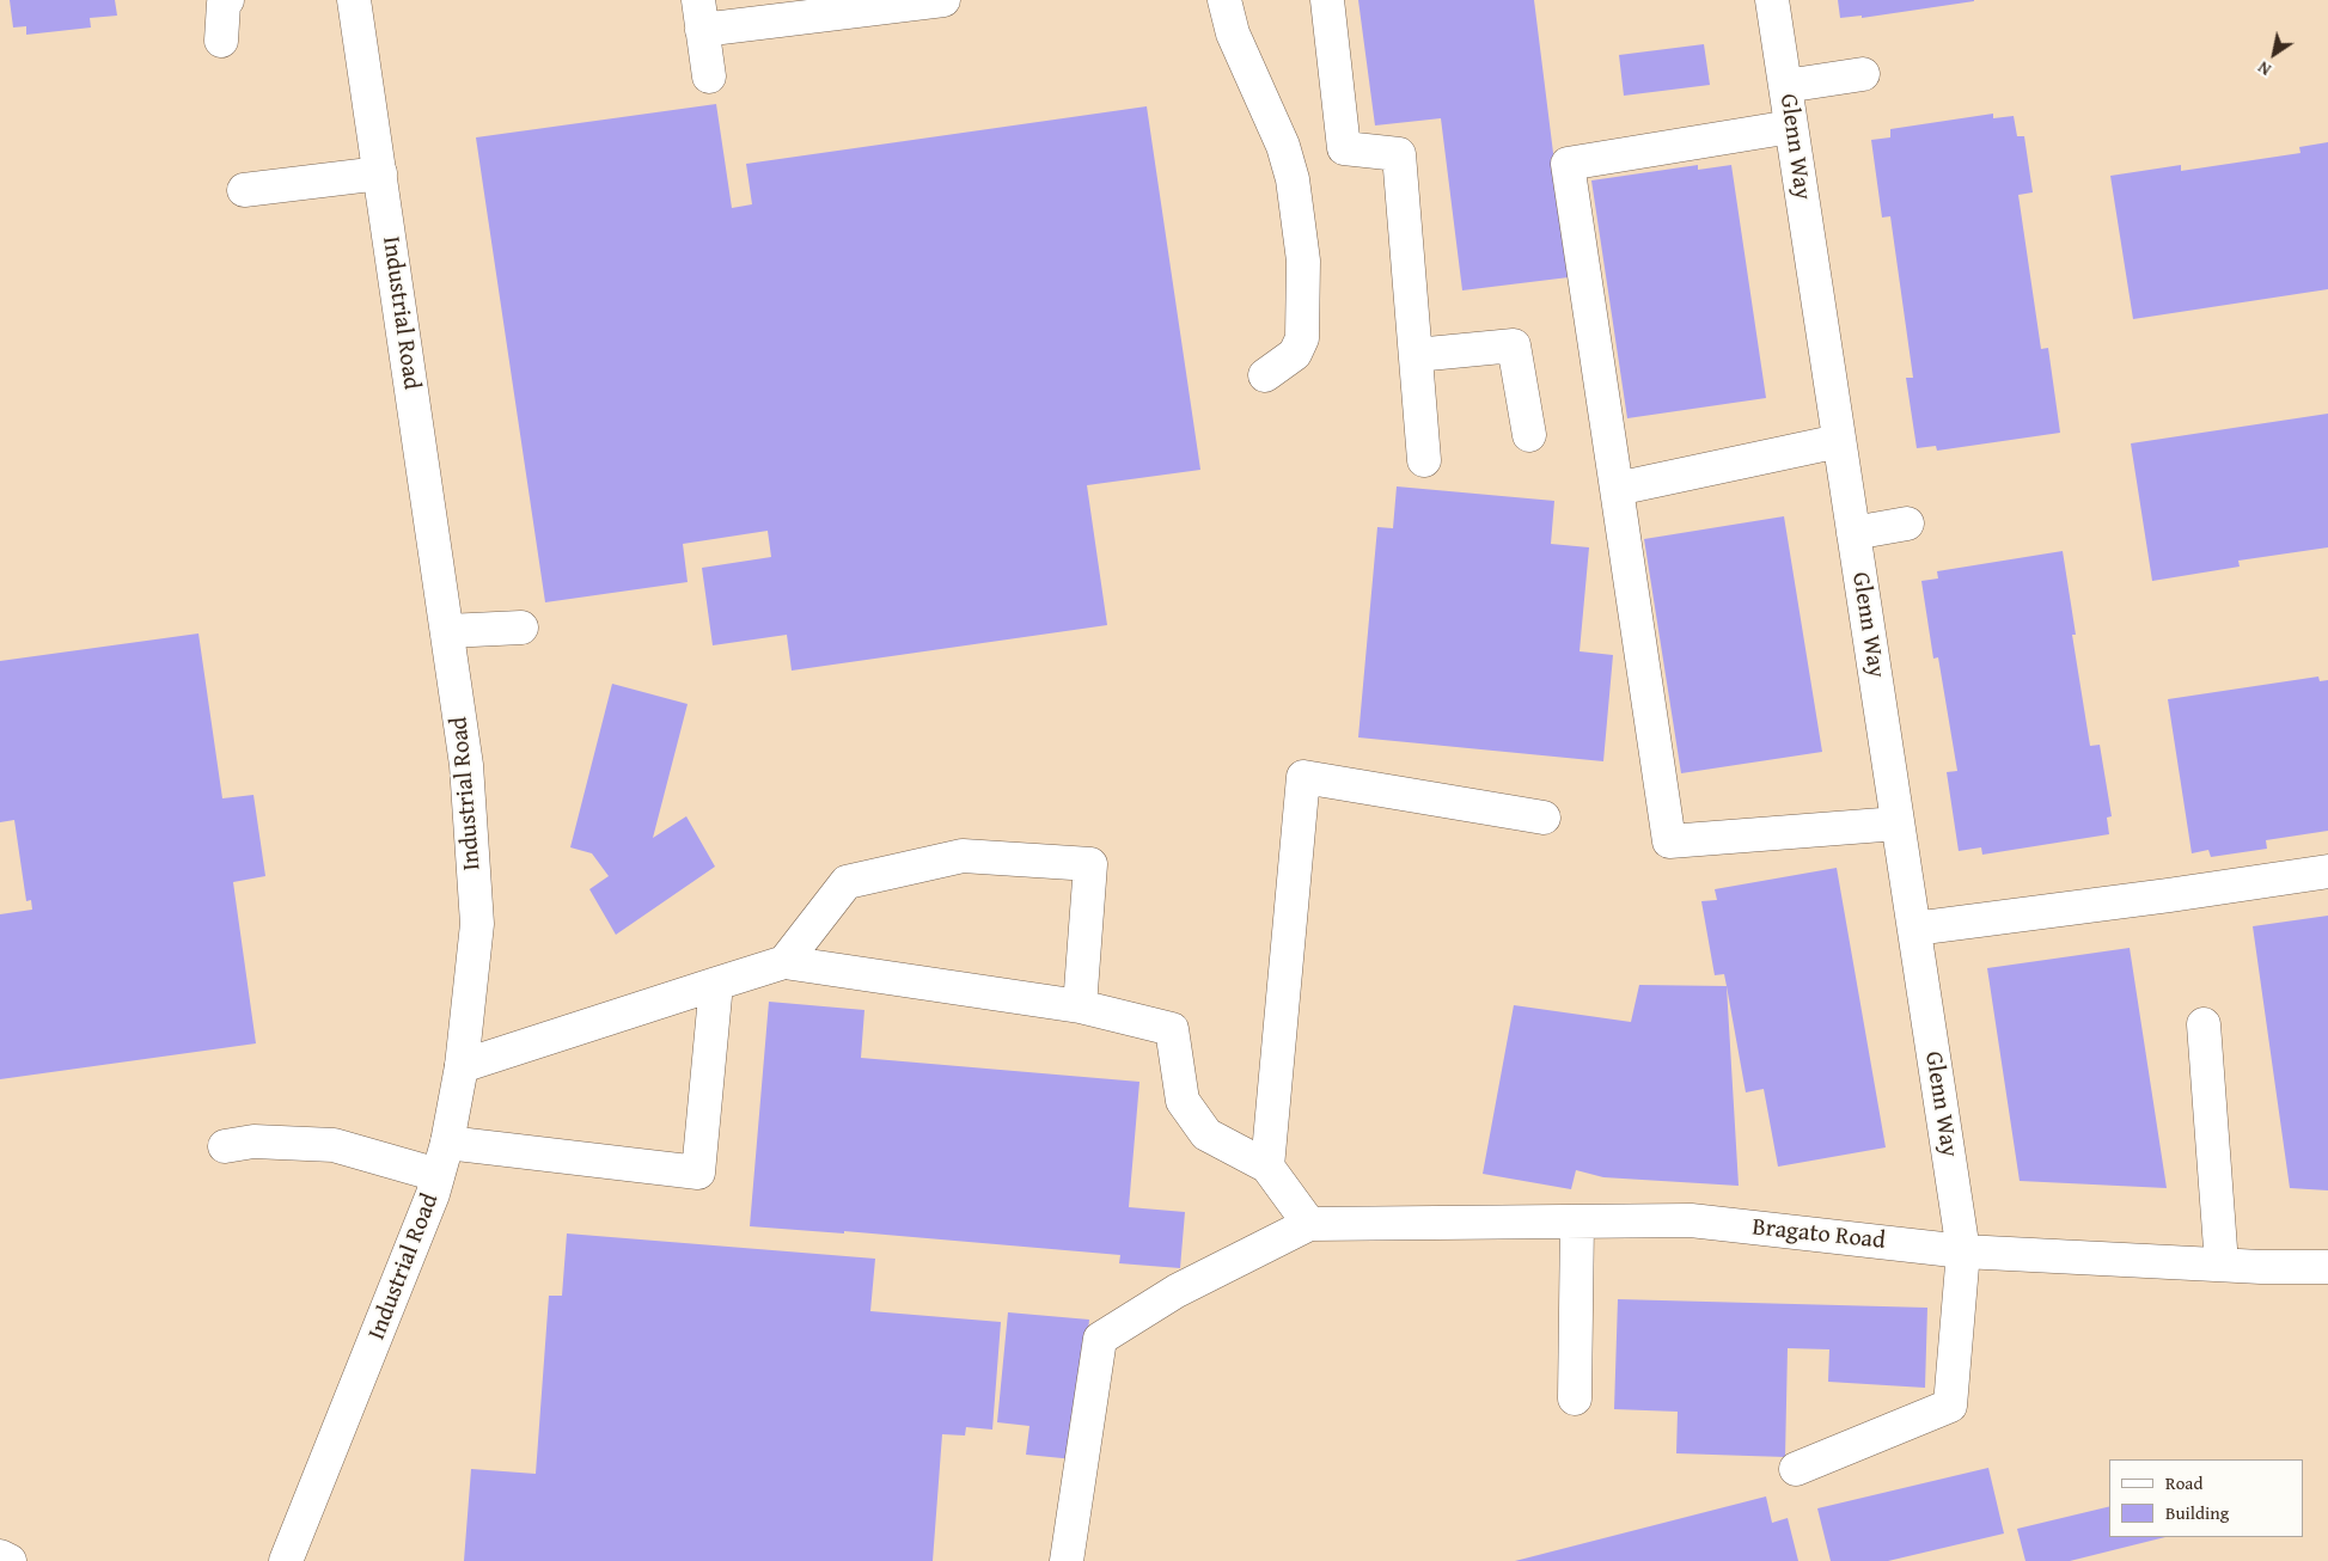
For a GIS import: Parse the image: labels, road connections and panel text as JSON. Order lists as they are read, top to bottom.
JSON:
{
  "streets": {
    "street": ["Glenn Way", "Industrial Road", "Bragato Road"]
  },
  "crossings": [
    ["Glenn Way", "Bragato Road"]
  ],
  "legend": ["Road", "Building"],
  "north": "bottom left"
}
